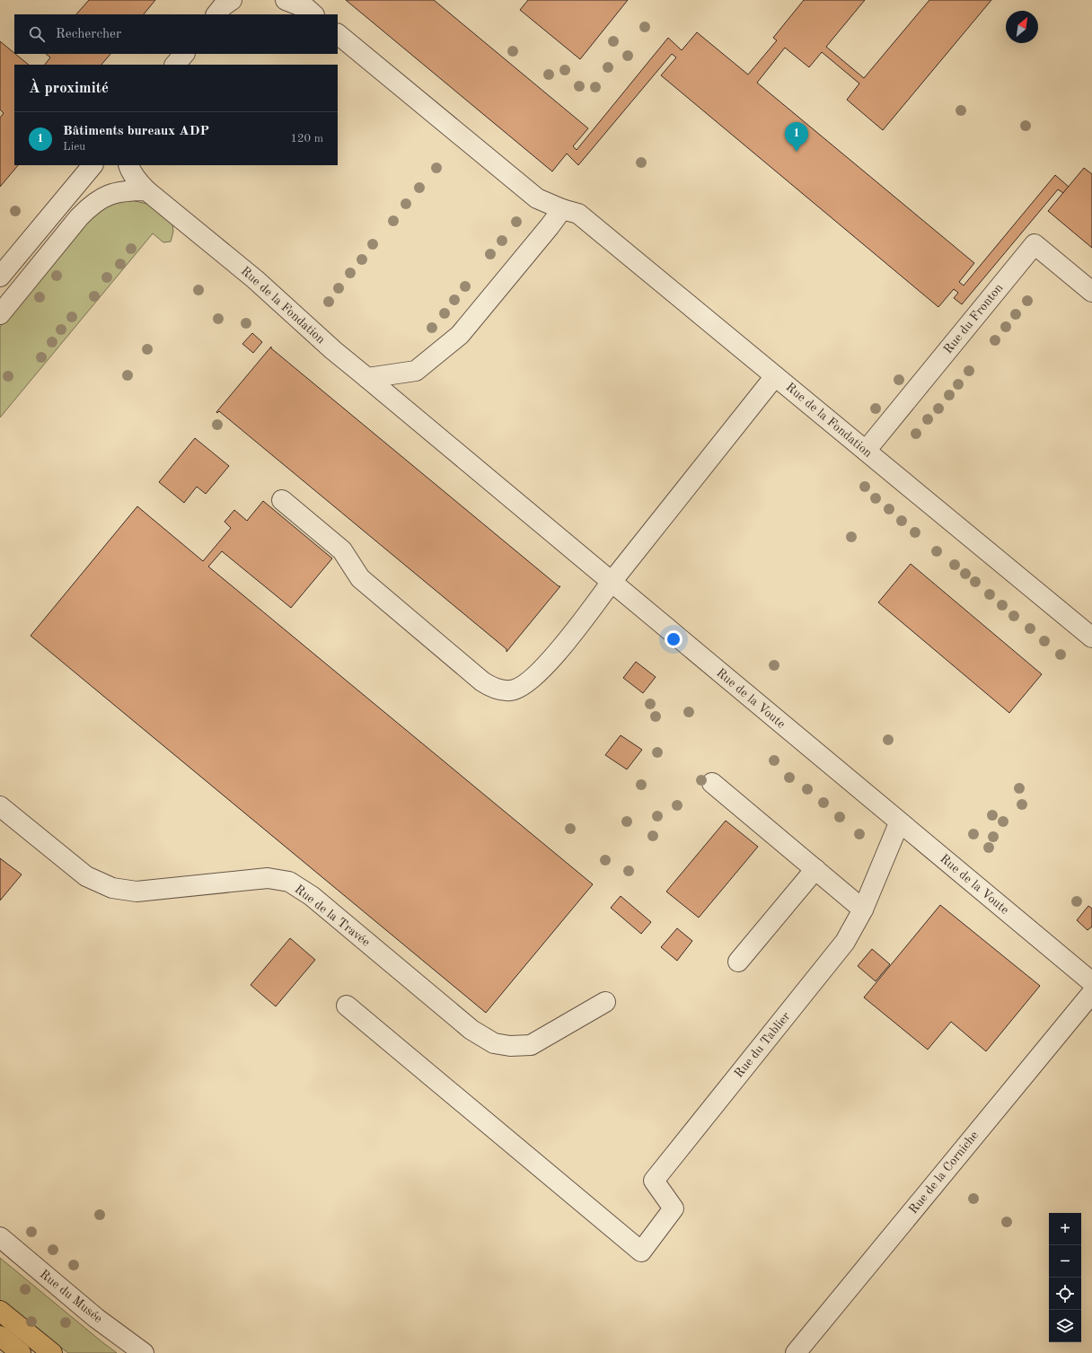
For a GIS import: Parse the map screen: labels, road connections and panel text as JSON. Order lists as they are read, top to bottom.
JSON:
{
  "streets": {
    "lane": [
      "Rue de la Fondation",
      "Rue du Fronton",
      "Rue de la Voute",
      "Rue de la Travée",
      "Rue du Tablier",
      "Rue de la Corniche",
      "Rue du Musée"
    ]
  },
  "crossings": [
    ["Rue de la Fondation", "Rue du Fronton"],
    ["Rue de la Fondation", "Rue de la Voute"],
    ["Rue de la Voute", "Rue du Tablier"]
  ],
  "north": "top right",
  "page": {
    "search": "Rechercher",
    "heading": "À proximité",
    "list": [
      {
        "mark": "1",
        "name": "Bâtiments bureaux ADP",
        "note": "Lieu",
        "value": "120 m"
      }
    ],
    "pins": "1",
    "map_buttons": ["+", "−"]
  }
}
